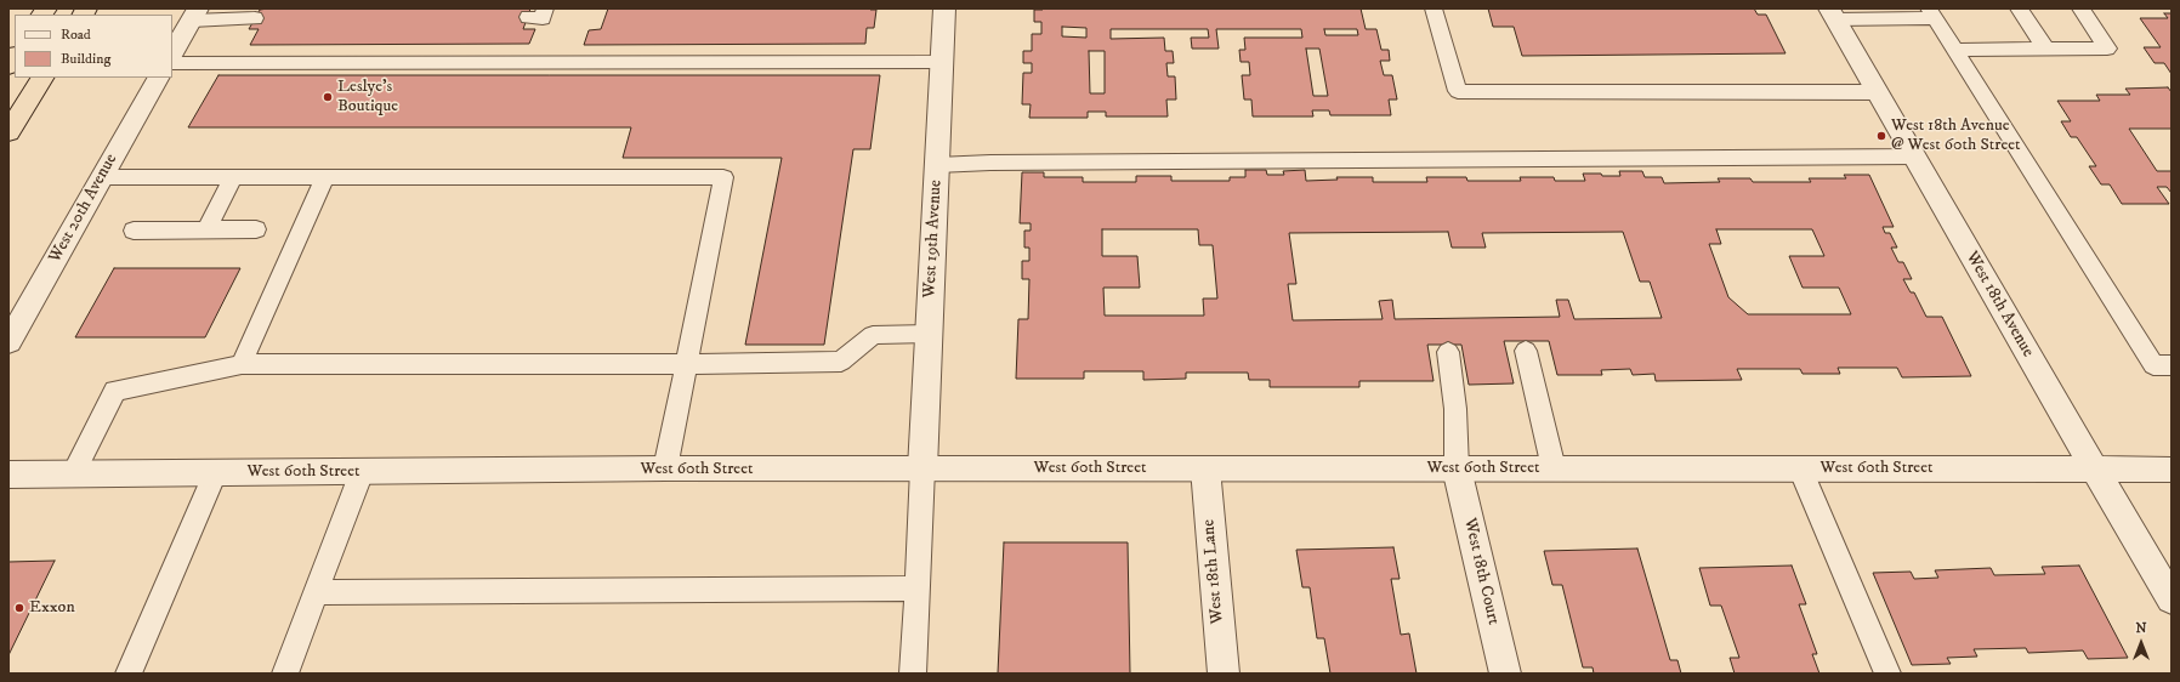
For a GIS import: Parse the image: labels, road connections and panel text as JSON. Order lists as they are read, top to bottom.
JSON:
{
  "streets": {
    "street": [
      "West 20th Avenue",
      "West 19th Avenue",
      "West 18th Avenue",
      "West 60th Street",
      "West 18th Lane",
      "West 18th Court"
    ]
  },
  "crossings": [
    ["West 19th Avenue", "West 60th Street"],
    ["West 18th Avenue", "West 60th Street"],
    ["West 60th Street", "West 18th Lane"],
    ["West 60th Street", "West 18th Court"]
  ],
  "places": ["Leslye's Boutique", "West 18th Avenue @ West 60th Street", "Exxon"],
  "legend": ["Road", "Building"],
  "north": "top"
}
